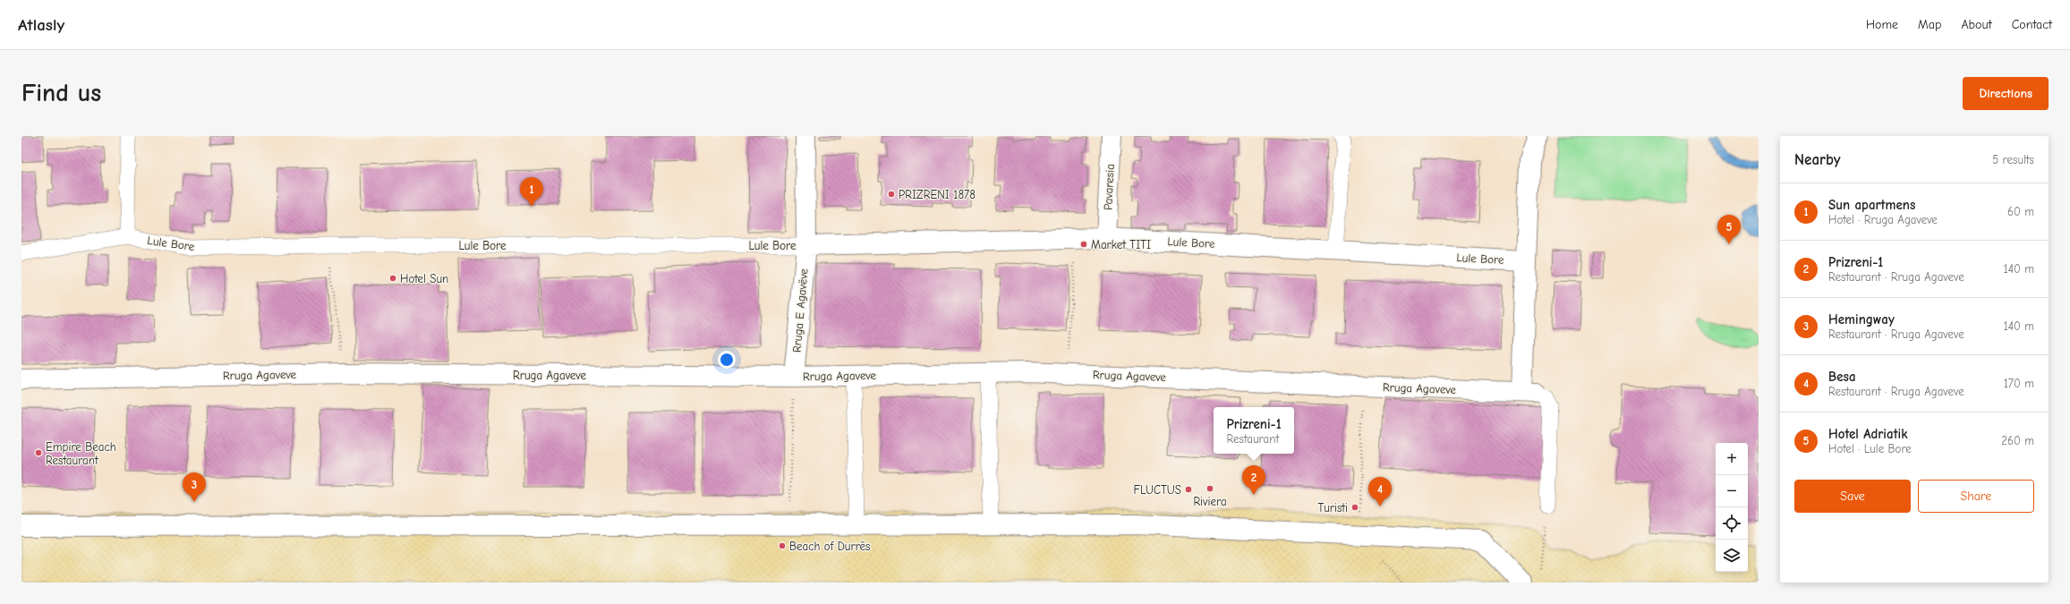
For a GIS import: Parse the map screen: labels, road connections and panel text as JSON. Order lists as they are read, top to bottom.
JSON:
{
  "streets": {
    "street": [
      "Pavaresia",
      "Lule Bore",
      "Rruga E Agavëve",
      "Rruga Agaveve"
    ]
  },
  "crossings": [
    ["Pavaresia", "Lule Bore"],
    ["Lule Bore", "Rruga E Agavëve"],
    ["Rruga E Agavëve", "Rruga Agaveve"]
  ],
  "places": [
    "PRIZRENI 1878",
    "Market TITI",
    "Hotel Sun",
    "Empire Beach Restaurant",
    "Riviera",
    "FLUCTUS",
    "Turisti",
    "Beach of Durrës"
  ],
  "page": {
    "header": "Atlasly",
    "nav": [
      "Home",
      "Map",
      "About",
      "Contact"
    ],
    "buttons": [
      "Directions",
      ["Save", "Share"]
    ],
    "title": "Find us",
    "heading": ["Nearby", "5 results"],
    "pins": [
      "1",
      "5",
      "2",
      "3",
      "4"
    ],
    "list": [
      {
        "mark": "1",
        "name": "Sun apartmens",
        "note": "Hotel · Rruga Agaveve",
        "value": "60 m"
      },
      {
        "mark": "2",
        "name": "Prizreni-1",
        "note": "Restaurant · Rruga Agaveve",
        "value": "140 m"
      },
      {
        "mark": "3",
        "name": "Hemingway",
        "note": "Restaurant · Rruga Agaveve",
        "value": "140 m"
      },
      {
        "mark": "4",
        "name": "Besa",
        "note": "Restaurant · Rruga Agaveve",
        "value": "170 m"
      },
      {
        "mark": "5",
        "name": "Hotel Adriatik",
        "note": "Hotel · Lule Bore",
        "value": "260 m"
      }
    ],
    "popup": ["Prizreni-1", "Restaurant"],
    "map_buttons": ["+", "−"]
  }
}
